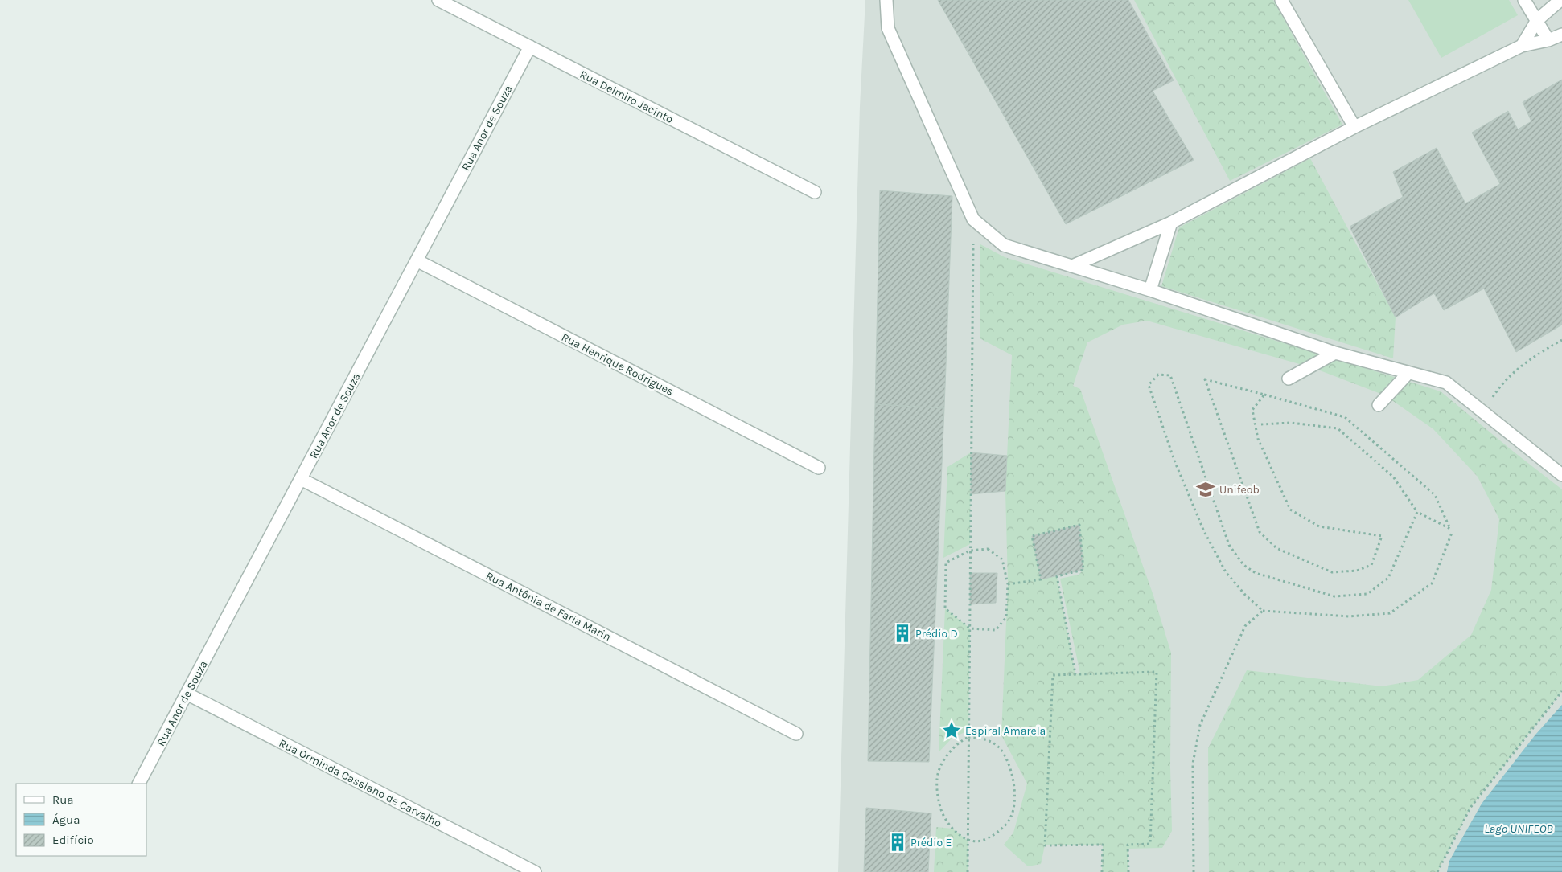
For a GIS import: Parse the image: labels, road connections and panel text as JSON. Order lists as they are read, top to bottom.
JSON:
{
  "streets": {
    "street": [
      "Rua Delmiro Jacinto",
      "Rua Anor de Souza",
      "Rua Henrique Rodrigues",
      "Rua Antônia de Faria Marin",
      "Rua Orminda Cassiano de Carvalho"
    ]
  },
  "crossings": [
    ["Rua Delmiro Jacinto", "Rua Anor de Souza"],
    ["Rua Anor de Souza", "Rua Henrique Rodrigues"],
    ["Rua Anor de Souza", "Rua Antônia de Faria Marin"],
    ["Rua Anor de Souza", "Rua Orminda Cassiano de Carvalho"]
  ],
  "water": ["Lago UNIFEOB"],
  "places": {
    "school or university": ["Unifeob"],
    "building": ["Prédio D", "Prédio E"],
    "place": ["Espiral Amarela"]
  },
  "legend": ["Rua", "Água", "Edifício"]
}
